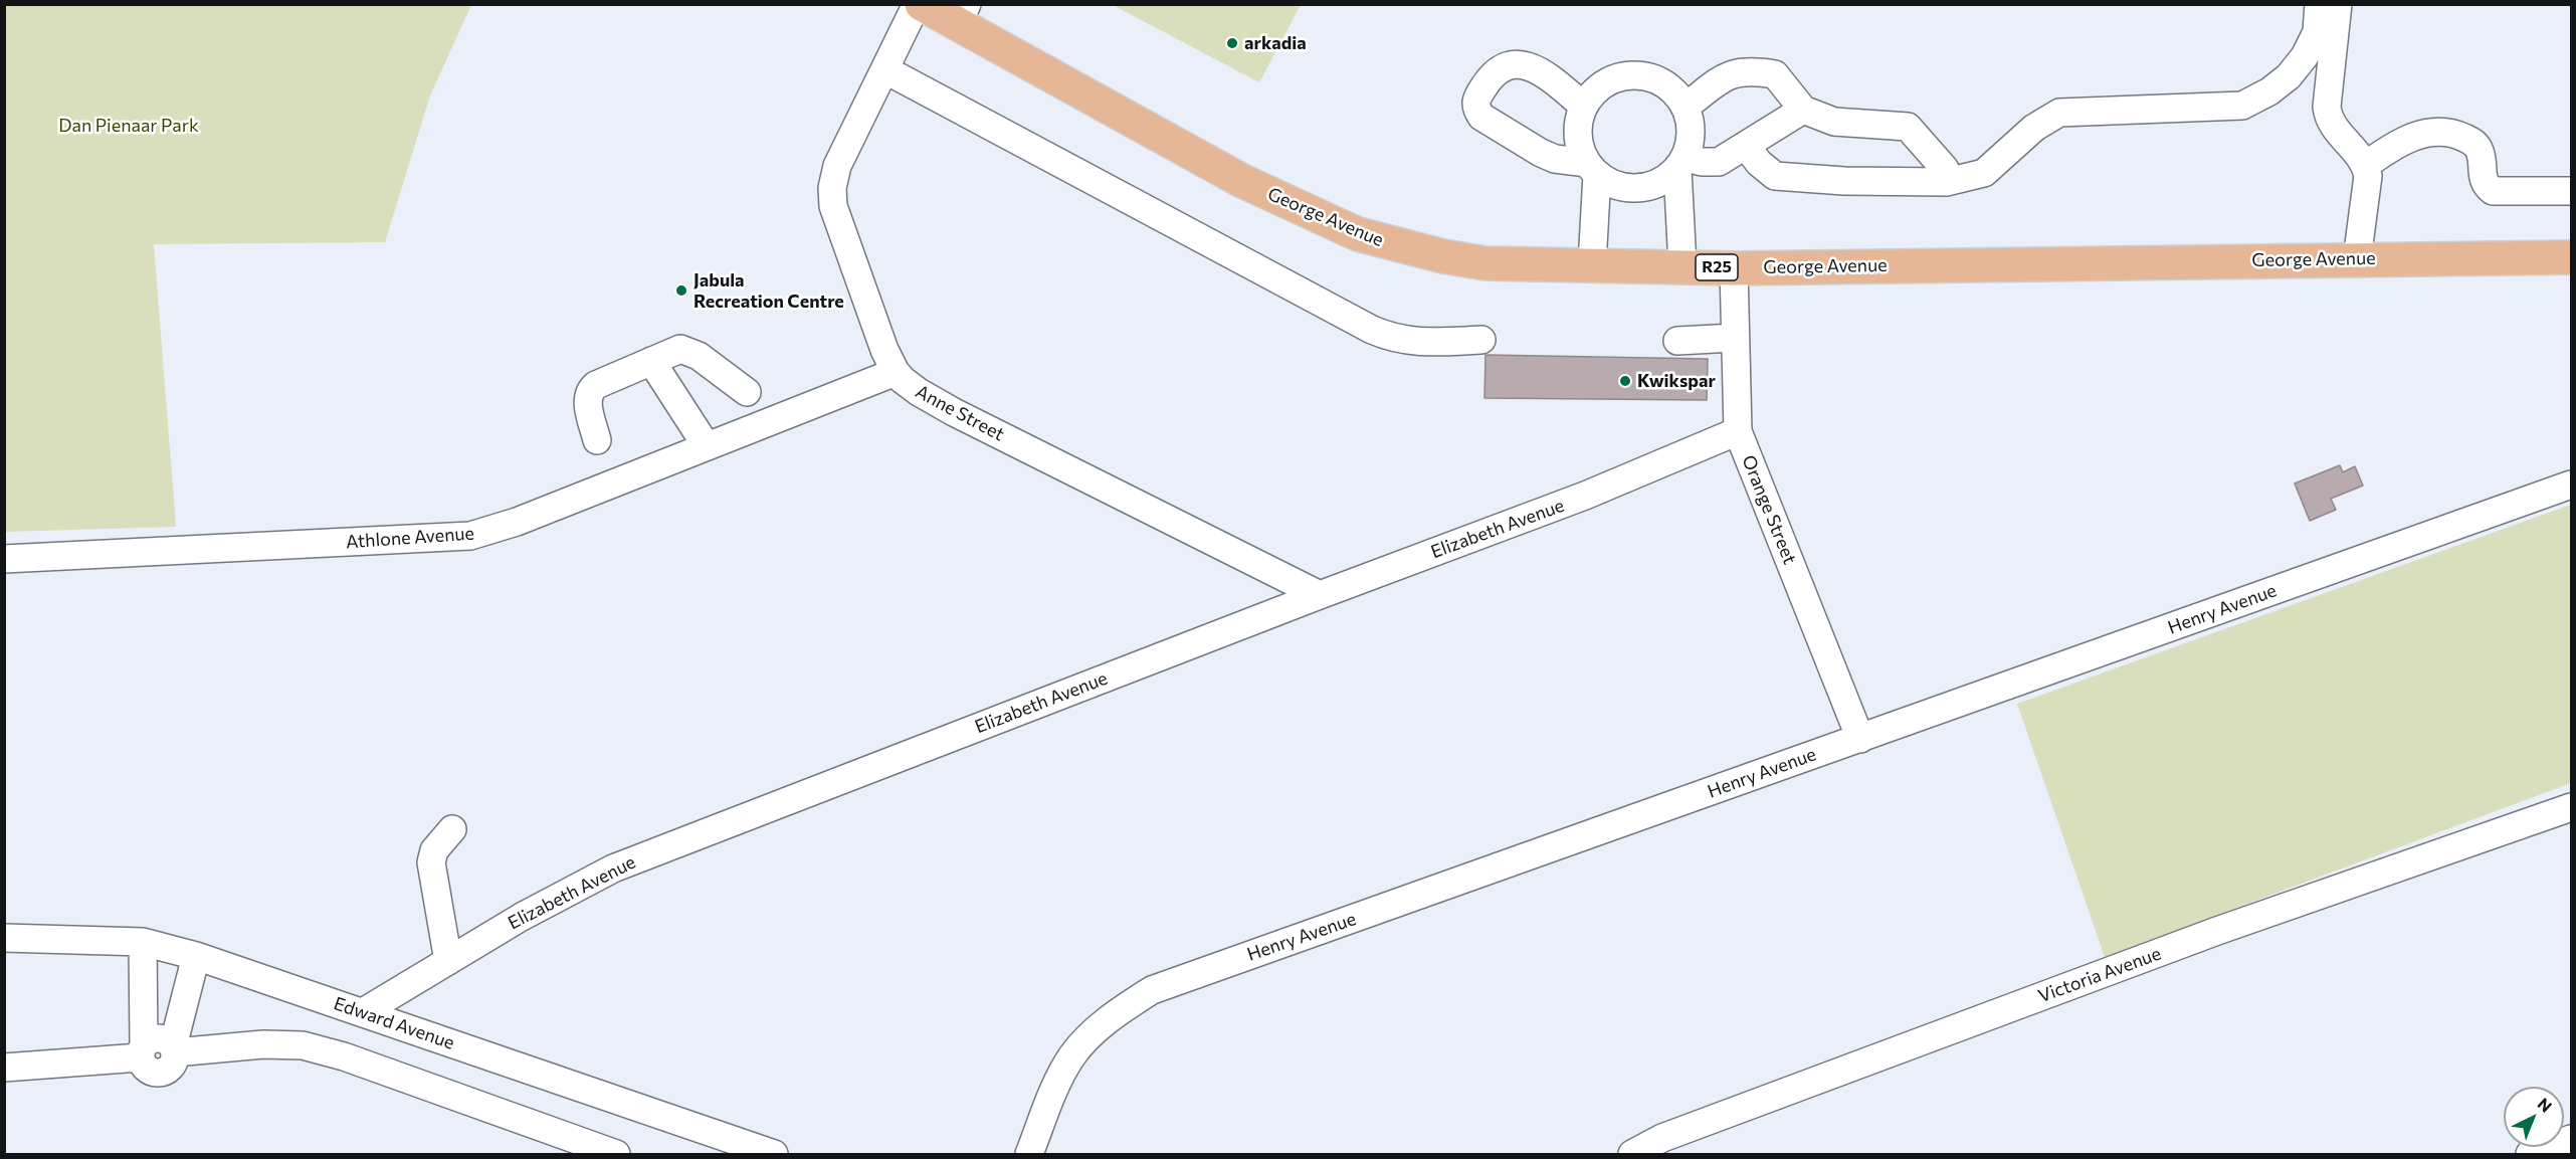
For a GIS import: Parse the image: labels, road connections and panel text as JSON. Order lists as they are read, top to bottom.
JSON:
{
  "streets": {
    "main road": ["George Avenue", "R25"],
    "street": [
      "Anne Street",
      "Orange Street",
      "Elizabeth Avenue",
      "Athlone Avenue",
      "Henry Avenue",
      "Victoria Avenue",
      "Edward Avenue"
    ]
  },
  "crossings": [
    ["George Avenue", "Orange Street"],
    ["Anne Street", "Elizabeth Avenue"],
    ["Anne Street", "Athlone Avenue"],
    ["Orange Street", "Elizabeth Avenue"],
    ["Orange Street", "Henry Avenue"],
    ["Elizabeth Avenue", "Edward Avenue"]
  ],
  "parks": ["Dan Pienaar Park"],
  "places": ["arkadia", "Jabula Recreation Centre", "Kwikspar"],
  "north": "top right"
}
